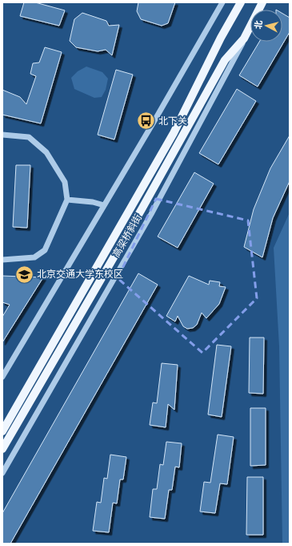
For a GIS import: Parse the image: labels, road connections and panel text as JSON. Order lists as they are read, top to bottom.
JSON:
{
  "streets": {
    "main road": ["高梁桥斜街"]
  },
  "places": {
    "bus stop": ["北下关"],
    "school or university": ["北京交通大学东校区"]
  },
  "north": "left"
}
